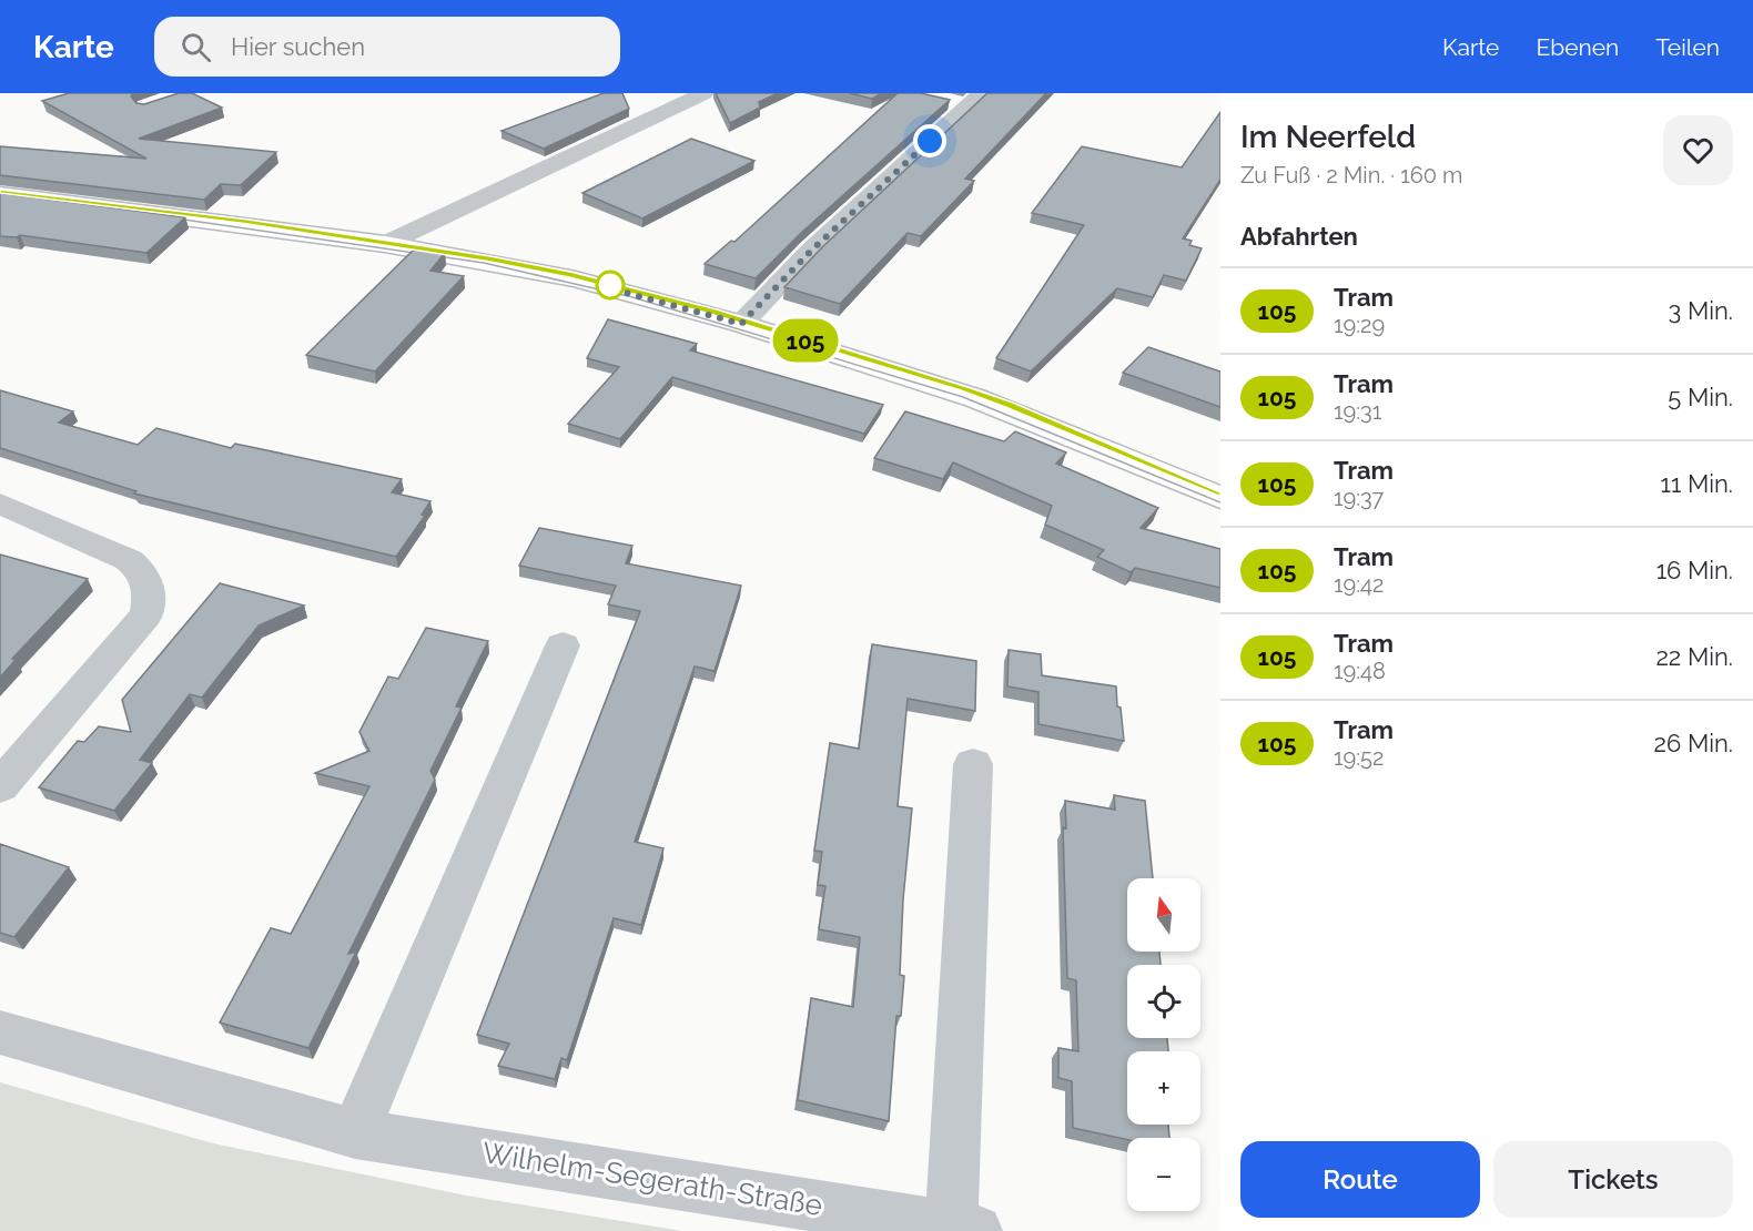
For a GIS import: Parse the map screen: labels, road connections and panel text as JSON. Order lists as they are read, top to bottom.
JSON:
{
  "streets": {
    "street": ["Wilhelm-Segerath-Straße"]
  },
  "lines": ["tram line 105"],
  "north": "top",
  "page": {
    "header": "Karte",
    "search": "Hier suchen",
    "nav": ["Karte", "Ebenen", "Teilen"],
    "on_map": "105",
    "heading": [
      ["Im Neerfeld", "Zu Fuß · 2 Min. · 160 m"],
      "Abfahrten"
    ],
    "list": [
      {
        "mark": "105",
        "name": "Tram",
        "note": "19:29",
        "value": "3 Min."
      },
      {
        "mark": "105",
        "name": "Tram",
        "note": "19:31",
        "value": "5 Min."
      },
      {
        "mark": "105",
        "name": "Tram",
        "note": "19:37",
        "value": "11 Min."
      },
      {
        "mark": "105",
        "name": "Tram",
        "note": "19:42",
        "value": "16 Min."
      },
      {
        "mark": "105",
        "name": "Tram",
        "note": "19:48",
        "value": "22 Min."
      },
      {
        "mark": "105",
        "name": "Tram",
        "note": "19:52",
        "value": "26 Min."
      }
    ],
    "map_buttons": ["+", "−"],
    "buttons": ["Route", "Tickets"]
  }
}
